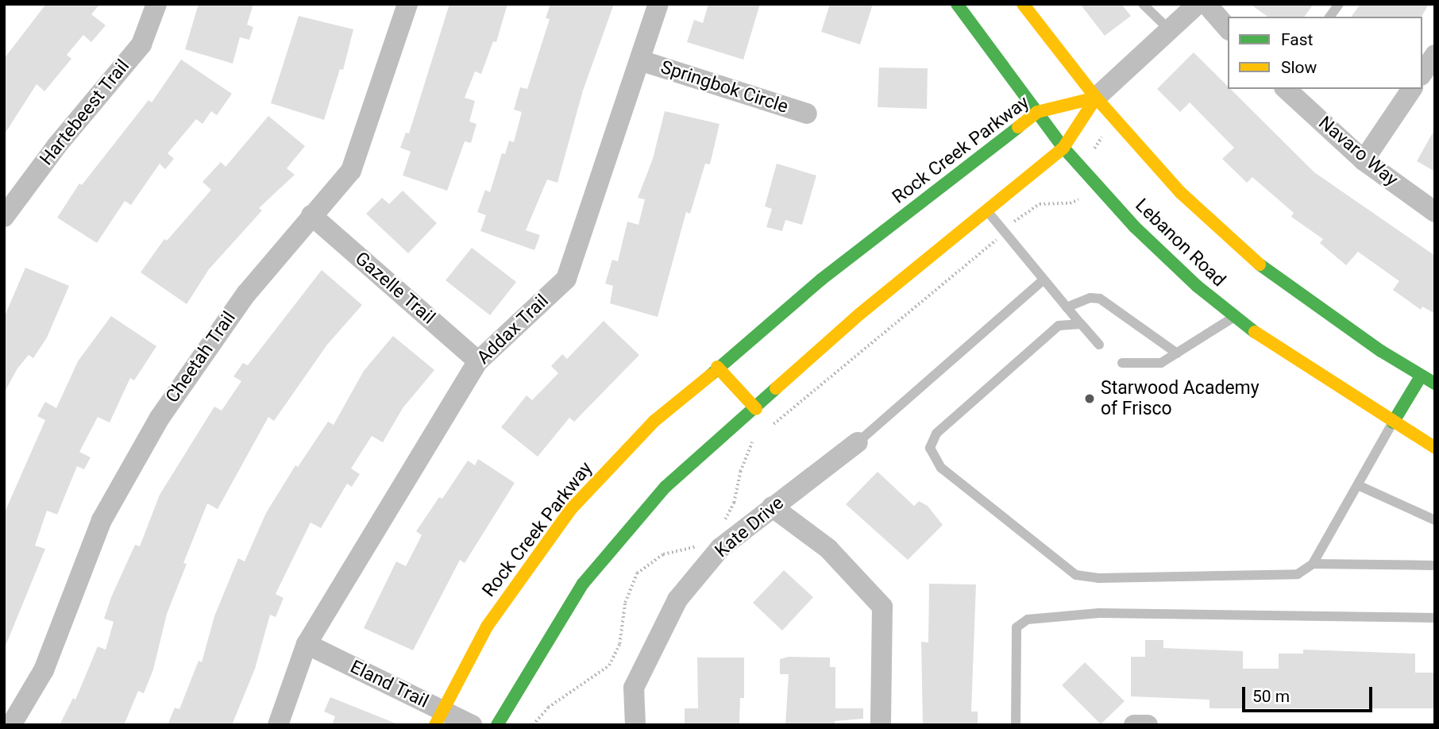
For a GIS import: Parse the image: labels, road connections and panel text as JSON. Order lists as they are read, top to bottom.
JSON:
{
  "streets": {
    "street": [
      "Springbok Circle",
      "Hartebeest Trail",
      "Rock Creek Parkway",
      "Navaro Way",
      "Lebanon Road",
      "Gazelle Trail",
      "Addax Trail",
      "Cheetah Trail",
      "Kate Drive",
      "Eland Trail"
    ]
  },
  "crossings": [
    ["Springbok Circle", "Addax Trail"],
    ["Rock Creek Parkway", "Lebanon Road"],
    ["Rock Creek Parkway", "Eland Trail"],
    ["Gazelle Trail", "Addax Trail"],
    ["Gazelle Trail", "Cheetah Trail"],
    ["Addax Trail", "Eland Trail"]
  ],
  "places": ["Starwood Academy of Frisco"],
  "legend": ["Fast", "Slow"],
  "scale_bar": "50 m"
}
